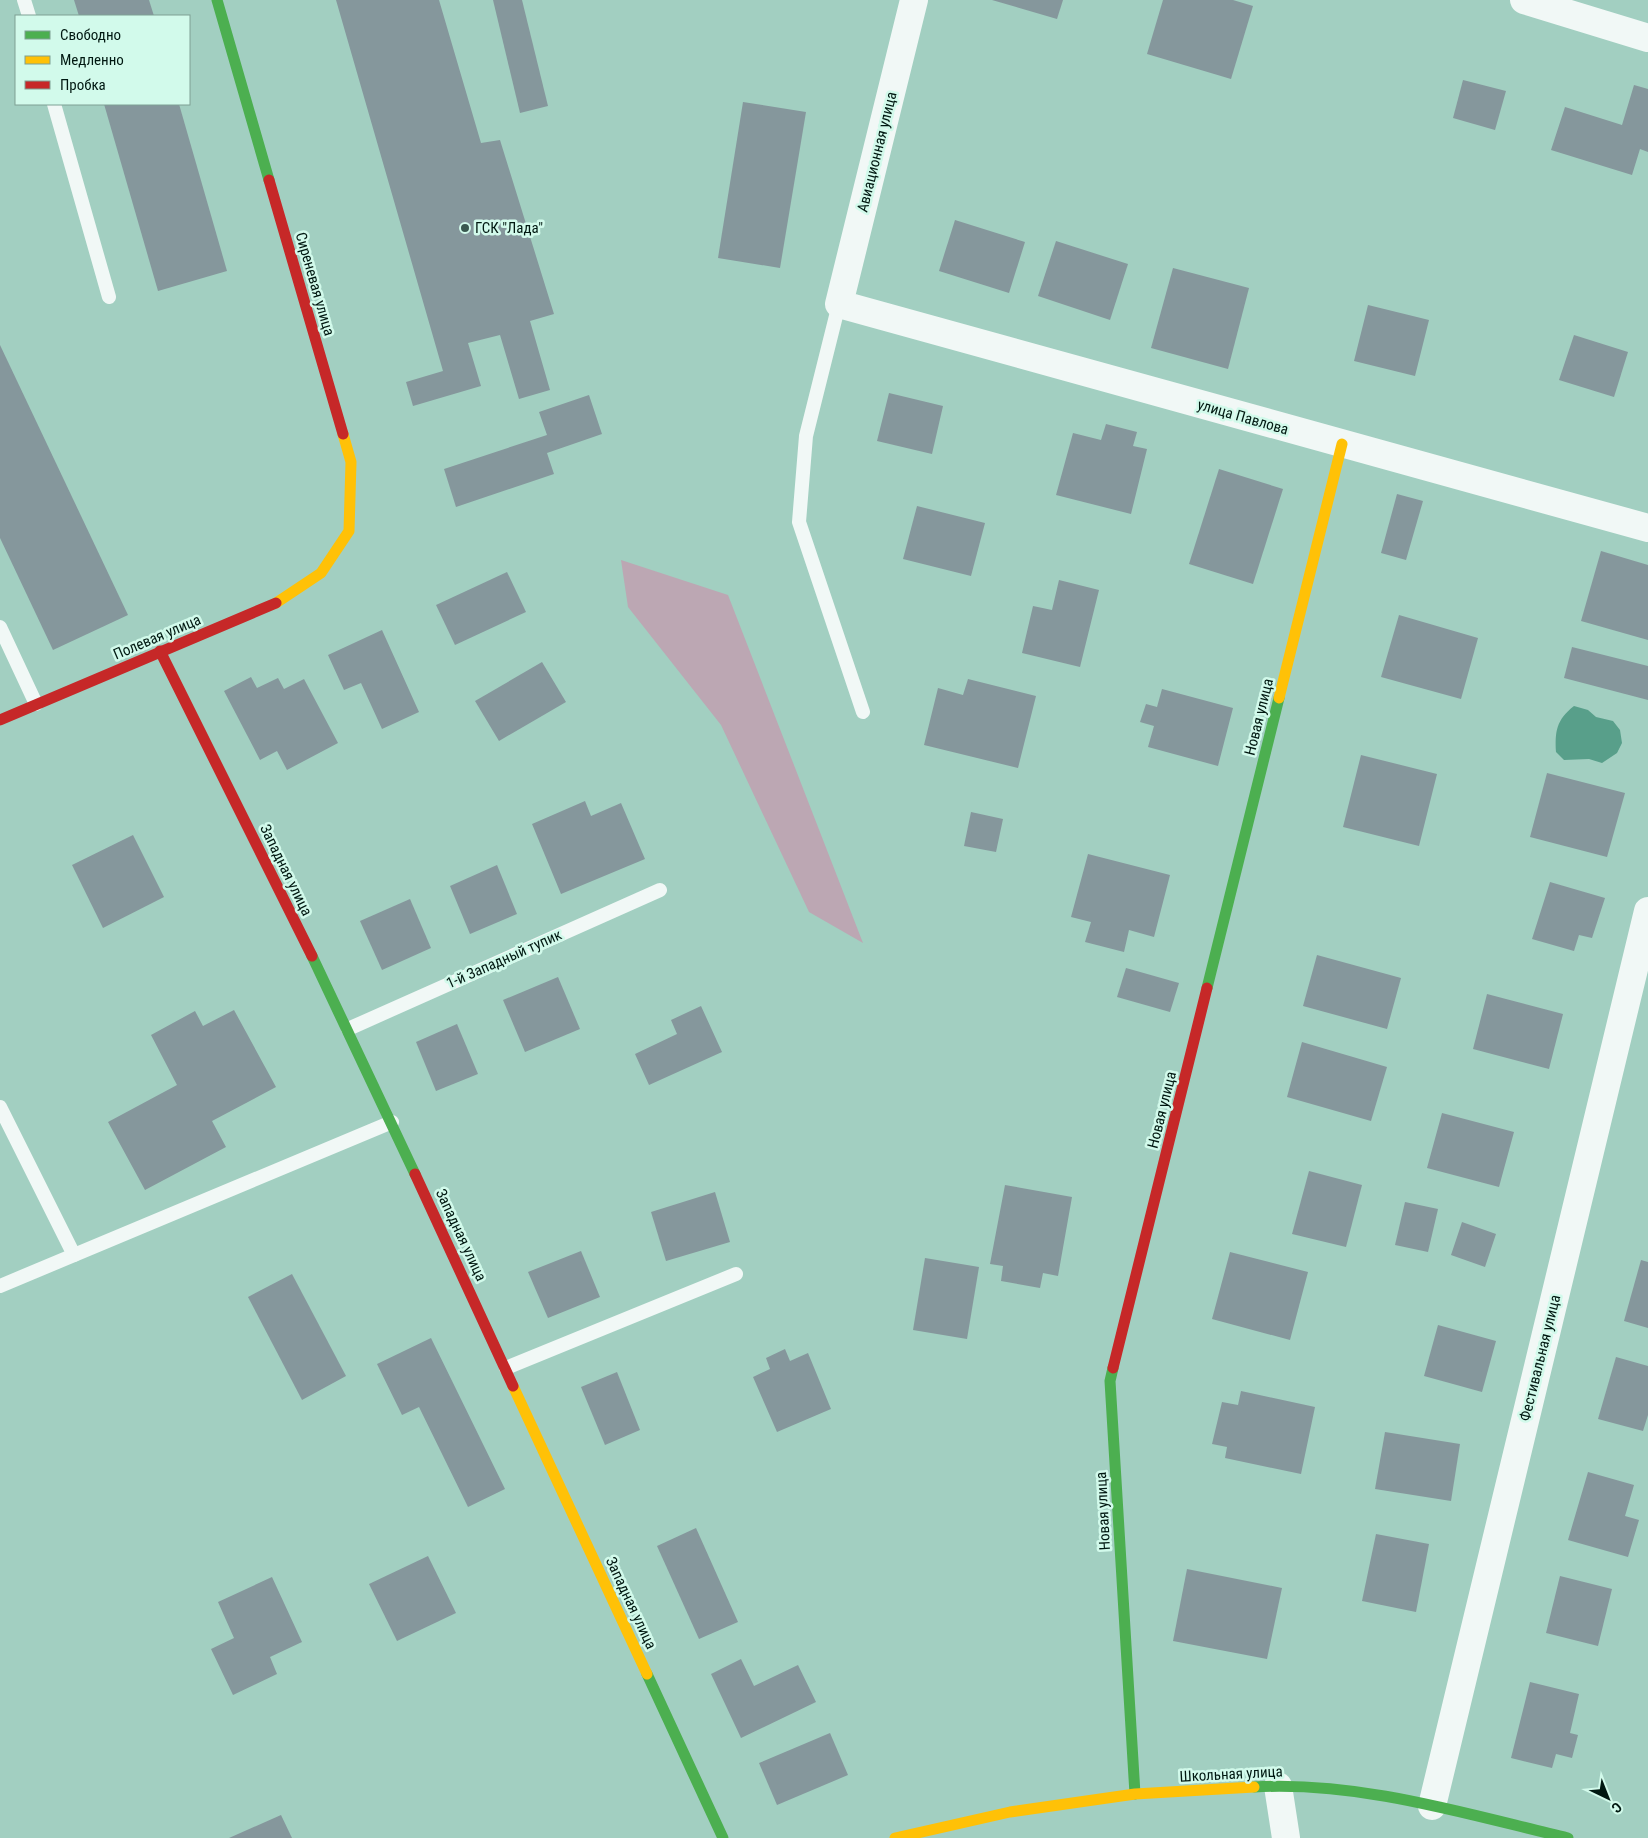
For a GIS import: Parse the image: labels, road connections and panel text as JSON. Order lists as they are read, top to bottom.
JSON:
{
  "streets": {
    "street": [
      "Авиационная улица",
      "Сиреневая улица",
      "улица Павлова",
      "Полевая улица",
      "Новая улица",
      "Западная улица",
      "Фестивальная улица",
      "Школьная улица"
    ],
    "lane": ["1-й Западный тупик"]
  },
  "crossings": [
    ["Авиационная улица", "улица Павлова"],
    ["Сиреневая улица", "Полевая улица"],
    ["улица Павлова", "Новая улица"],
    ["Полевая улица", "Западная улица"],
    ["Новая улица", "Школьная улица"],
    ["Западная улица", "1-й Западный тупик"],
    ["Фестивальная улица", "Школьная улица"]
  ],
  "places": ["ГСК \"Лада\""],
  "legend": ["Свободно", "Медленно", "Пробка"],
  "north": "bottom right"
}
